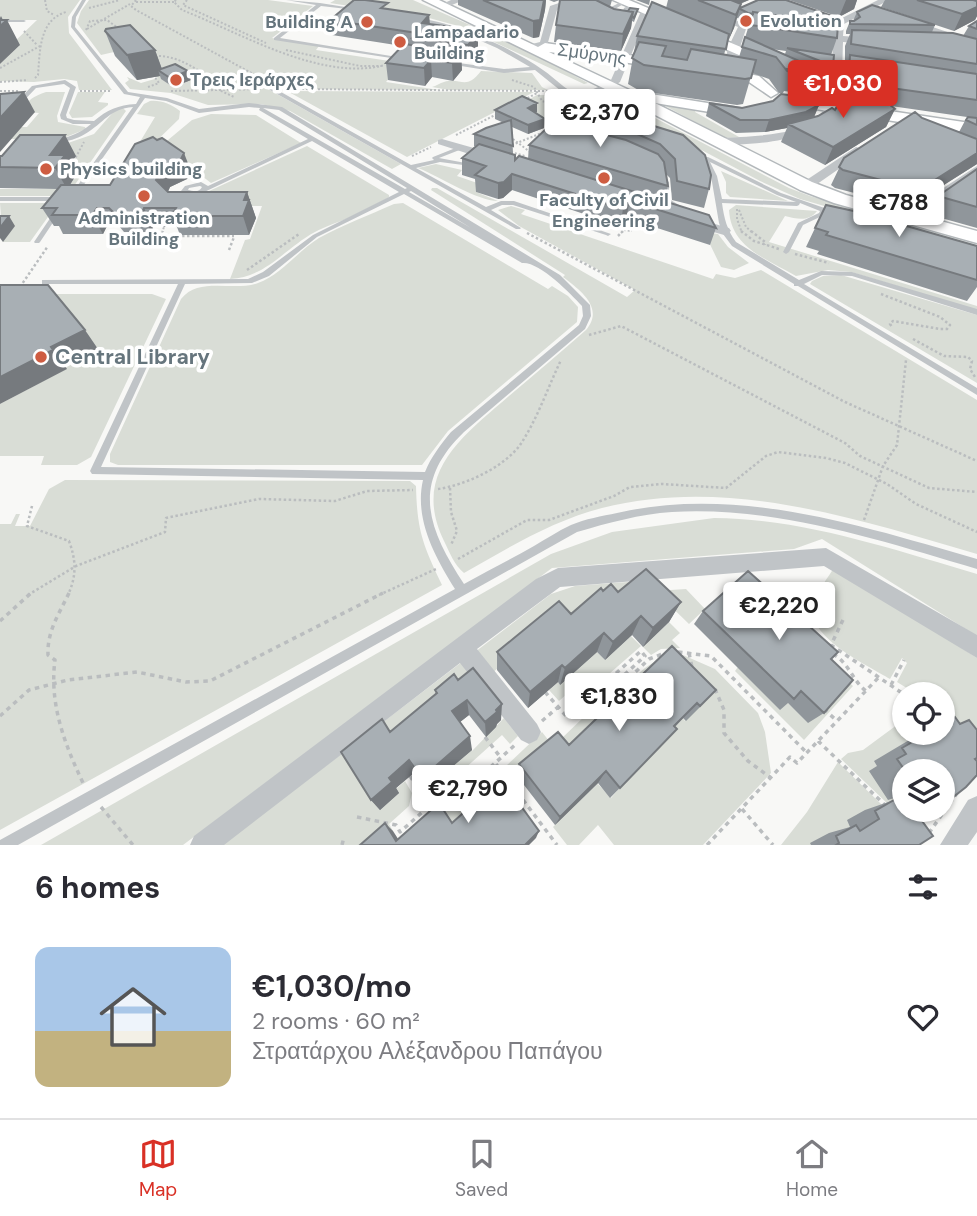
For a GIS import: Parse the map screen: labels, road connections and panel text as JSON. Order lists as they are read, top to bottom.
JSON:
{
  "streets": {
    "street": ["Σμύρνης"]
  },
  "places": [
    "Evolution",
    "Building A",
    "Lampadario Building",
    "Τρεις Ιεράρχες",
    "Physics building",
    "Faculty of Civil Engineering",
    "Administration Building",
    "Central Library"
  ],
  "page": {
    "price": [
      "€1,030",
      "€2,370",
      "€788",
      "€2,220",
      "€1,830",
      "€2,790"
    ],
    "heading": "6 homes",
    "list": [
      {
        "name": "€1,030/mo",
        "note": "2 rooms · 60 m² · Στρατάρχου Αλέξανδρου Παπάγου"
      }
    ],
    "tabs": ["Map", "Saved", "Home"]
  }
}
